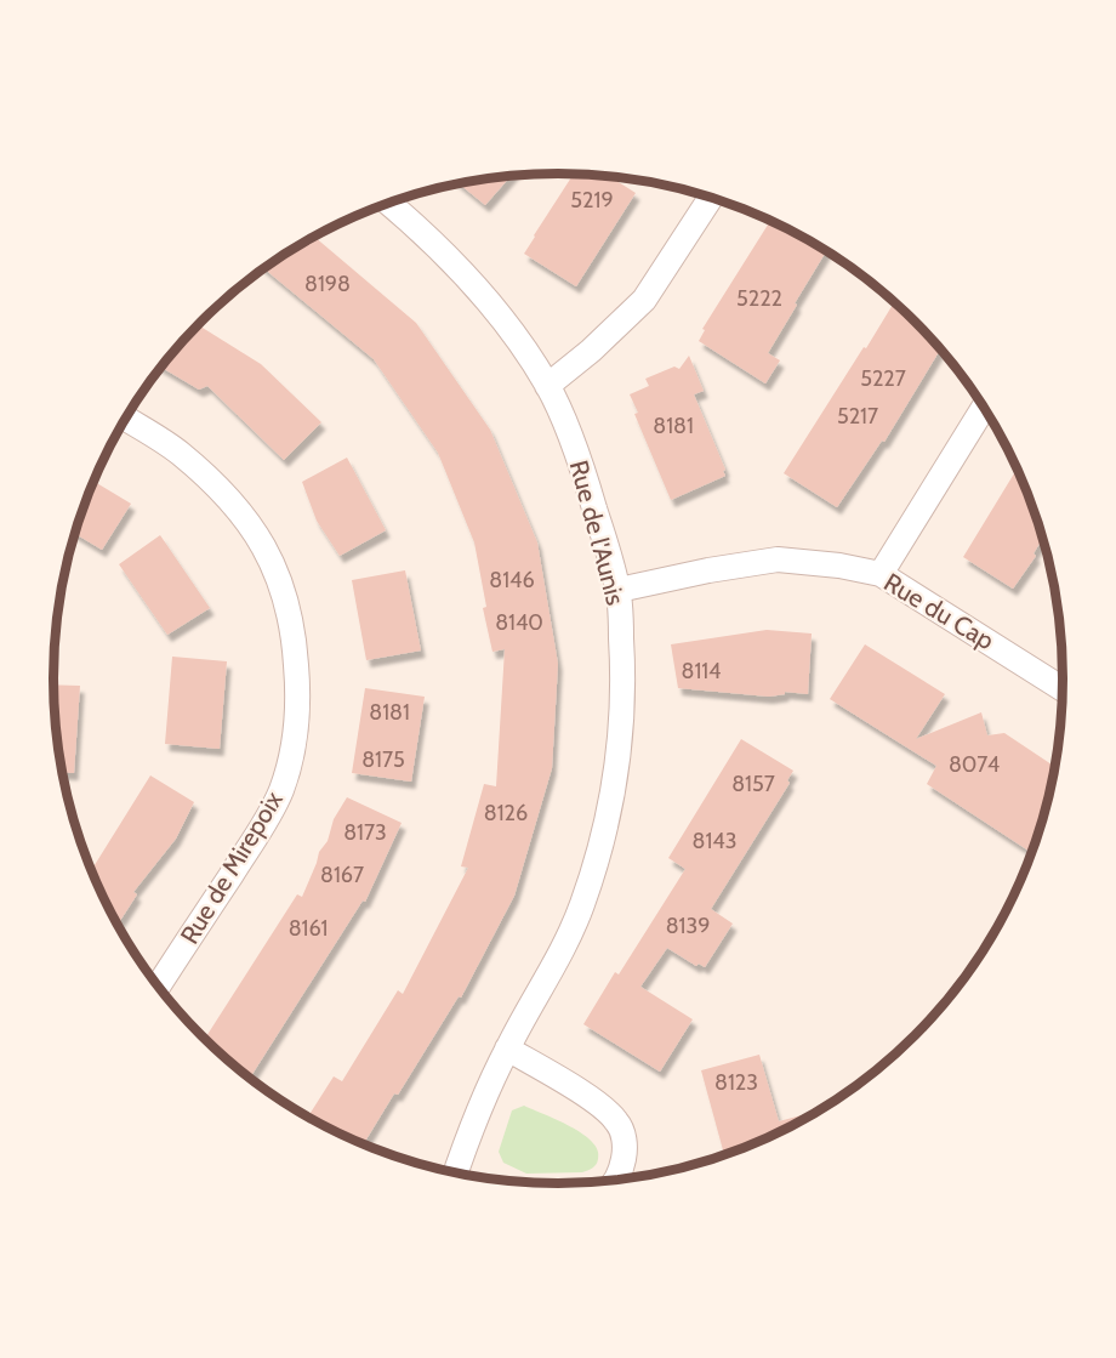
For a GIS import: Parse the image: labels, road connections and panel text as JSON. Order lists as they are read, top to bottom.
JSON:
{
  "streets": {
    "street": ["Rue de l'Aunis", "Rue du Cap", "Rue de Mirepoix"]
  },
  "crossings": [
    ["Rue de l'Aunis", "Rue du Cap"]
  ],
  "house_numbers": [
    "5219",
    "8198",
    "5222",
    "5227",
    "5217",
    "8181",
    "8146",
    "8140",
    "8114",
    "8181",
    "8175",
    "8074",
    "8157",
    "8126",
    "8173",
    "8143",
    "8167",
    "8139",
    "8161",
    "8123"
  ]
}
